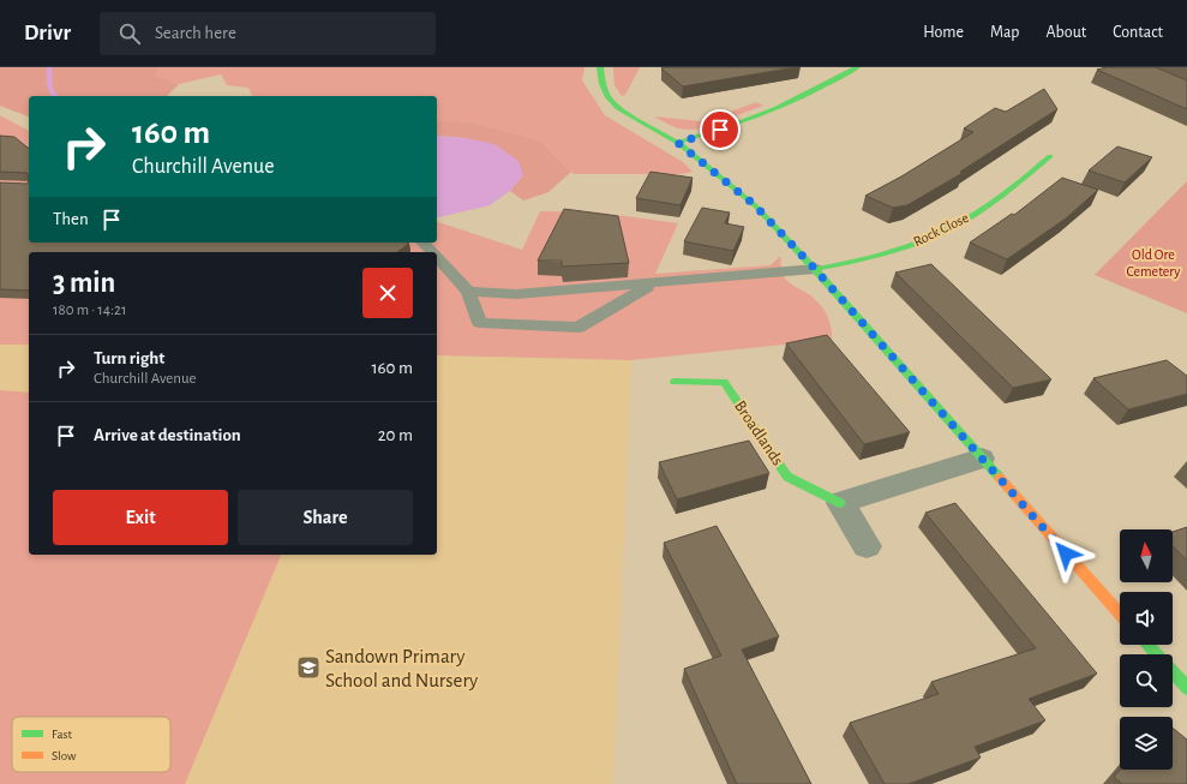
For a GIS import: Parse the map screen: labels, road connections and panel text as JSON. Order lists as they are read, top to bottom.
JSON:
{
  "streets": {
    "street": ["Rock Close", "Broadlands"]
  },
  "parks": ["Old Ore Cemetery"],
  "places": {
    "school or university": ["Sandown Primary School and Nursery"]
  },
  "legend": ["Fast", "Slow"],
  "north": "top",
  "page": {
    "header": "Drivr",
    "search": "Search here",
    "nav": [
      "Home",
      "Map",
      "About",
      "Contact"
    ],
    "turn": ["160 m", "Churchill Avenue"],
    "then": "Then",
    "heading": ["3 min", "180 m · 14:21"],
    "list": [
      {
        "name": "Turn right",
        "note": "Churchill Avenue",
        "value": "160 m"
      },
      {
        "name": "Arrive at destination",
        "value": "20 m"
      }
    ],
    "buttons": ["Exit", "Share"]
  }
}
